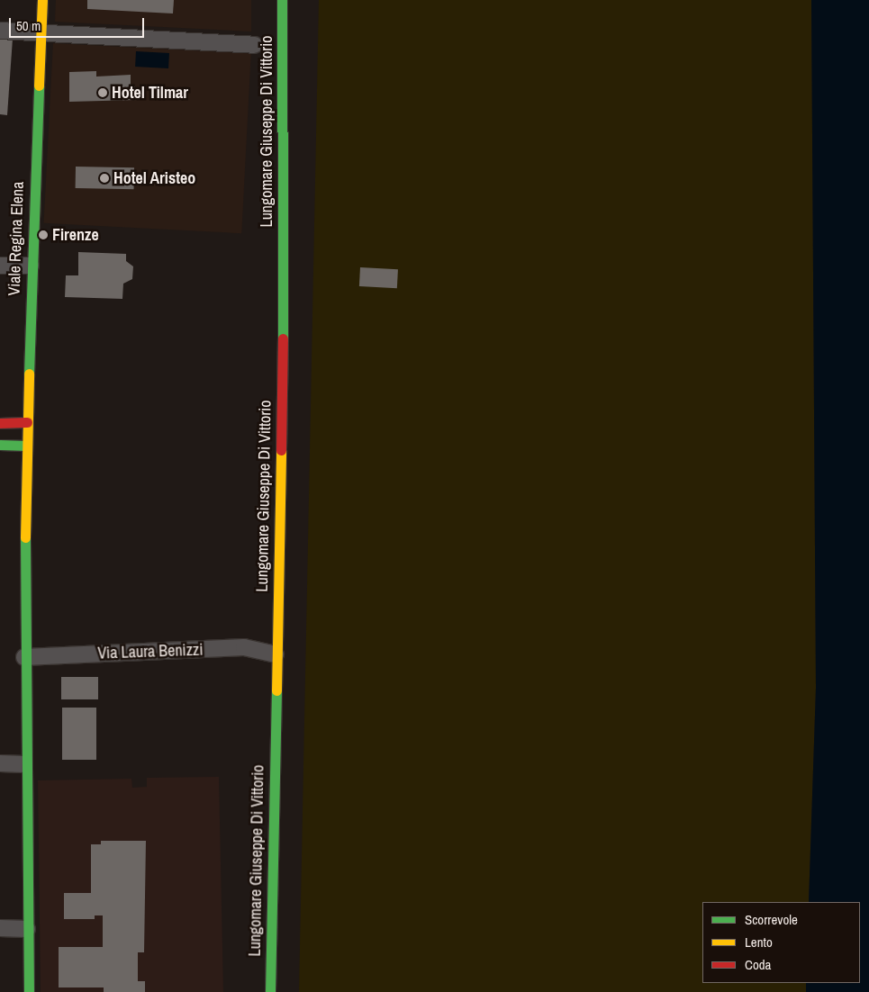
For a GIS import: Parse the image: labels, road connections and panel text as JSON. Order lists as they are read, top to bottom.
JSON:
{
  "streets": {
    "street": ["Lungomare Giuseppe Di Vittorio", "Viale Regina Elena", "Via Laura Benizzi"]
  },
  "crossings": [
    ["Lungomare Giuseppe Di Vittorio", "Via Laura Benizzi"],
    ["Viale Regina Elena", "Via Laura Benizzi"]
  ],
  "places": ["Hotel Tilmar", "Hotel Aristeo", "Firenze"],
  "legend": ["Scorrevole", "Lento", "Coda"],
  "scale_bar": "50 m"
}
